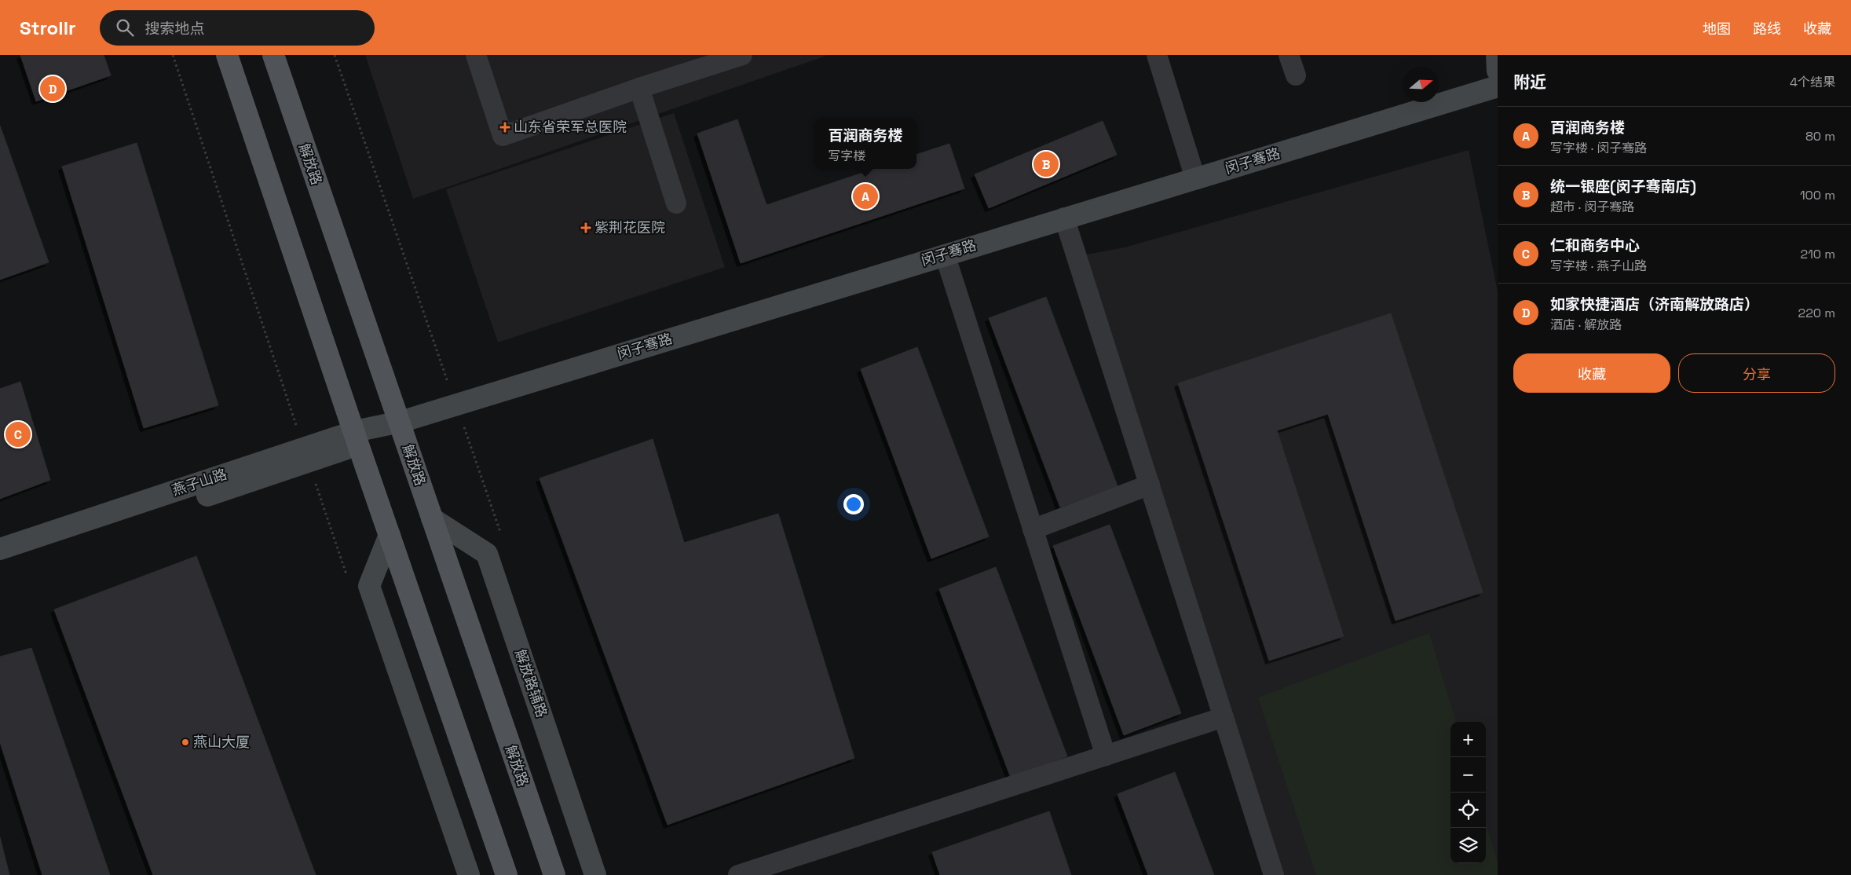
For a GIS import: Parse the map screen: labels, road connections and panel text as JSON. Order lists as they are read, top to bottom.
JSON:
{
  "streets": {
    "main road": ["解放路"],
    "street": ["闵子骞路", "燕子山路", "解放路辅路"]
  },
  "crossings": [
    ["闵子骞路", "解放路"],
    ["闵子骞路", "燕子山路"],
    ["解放路", "燕子山路"],
    ["解放路", "解放路辅路"]
  ],
  "places": {
    "health": ["山东省荣军总医院", "紫荆花医院"],
    "other": ["燕山大厦"]
  },
  "north": "right",
  "page": {
    "header": "Strollr",
    "search": "搜索地点",
    "nav": ["地图", "路线", "收藏"],
    "heading": ["附近", "4个结果"],
    "pins": [
      "D",
      "B",
      "A",
      "C"
    ],
    "list": [
      {
        "mark": "A",
        "name": "百润商务楼",
        "note": "写字楼 · 闵子骞路",
        "value": "80 m"
      },
      {
        "mark": "B",
        "name": "统一银座(闵子骞南店)",
        "note": "超市 · 闵子骞路",
        "value": "100 m"
      },
      {
        "mark": "C",
        "name": "仁和商务中心",
        "note": "写字楼 · 燕子山路",
        "value": "210 m"
      },
      {
        "mark": "D",
        "name": "如家快捷酒店（济南解放路店）",
        "note": "酒店 · 解放路",
        "value": "220 m"
      }
    ],
    "popup": ["百润商务楼", "写字楼"],
    "buttons": ["收藏", "分享"],
    "map_buttons": ["+", "−"]
  }
}
